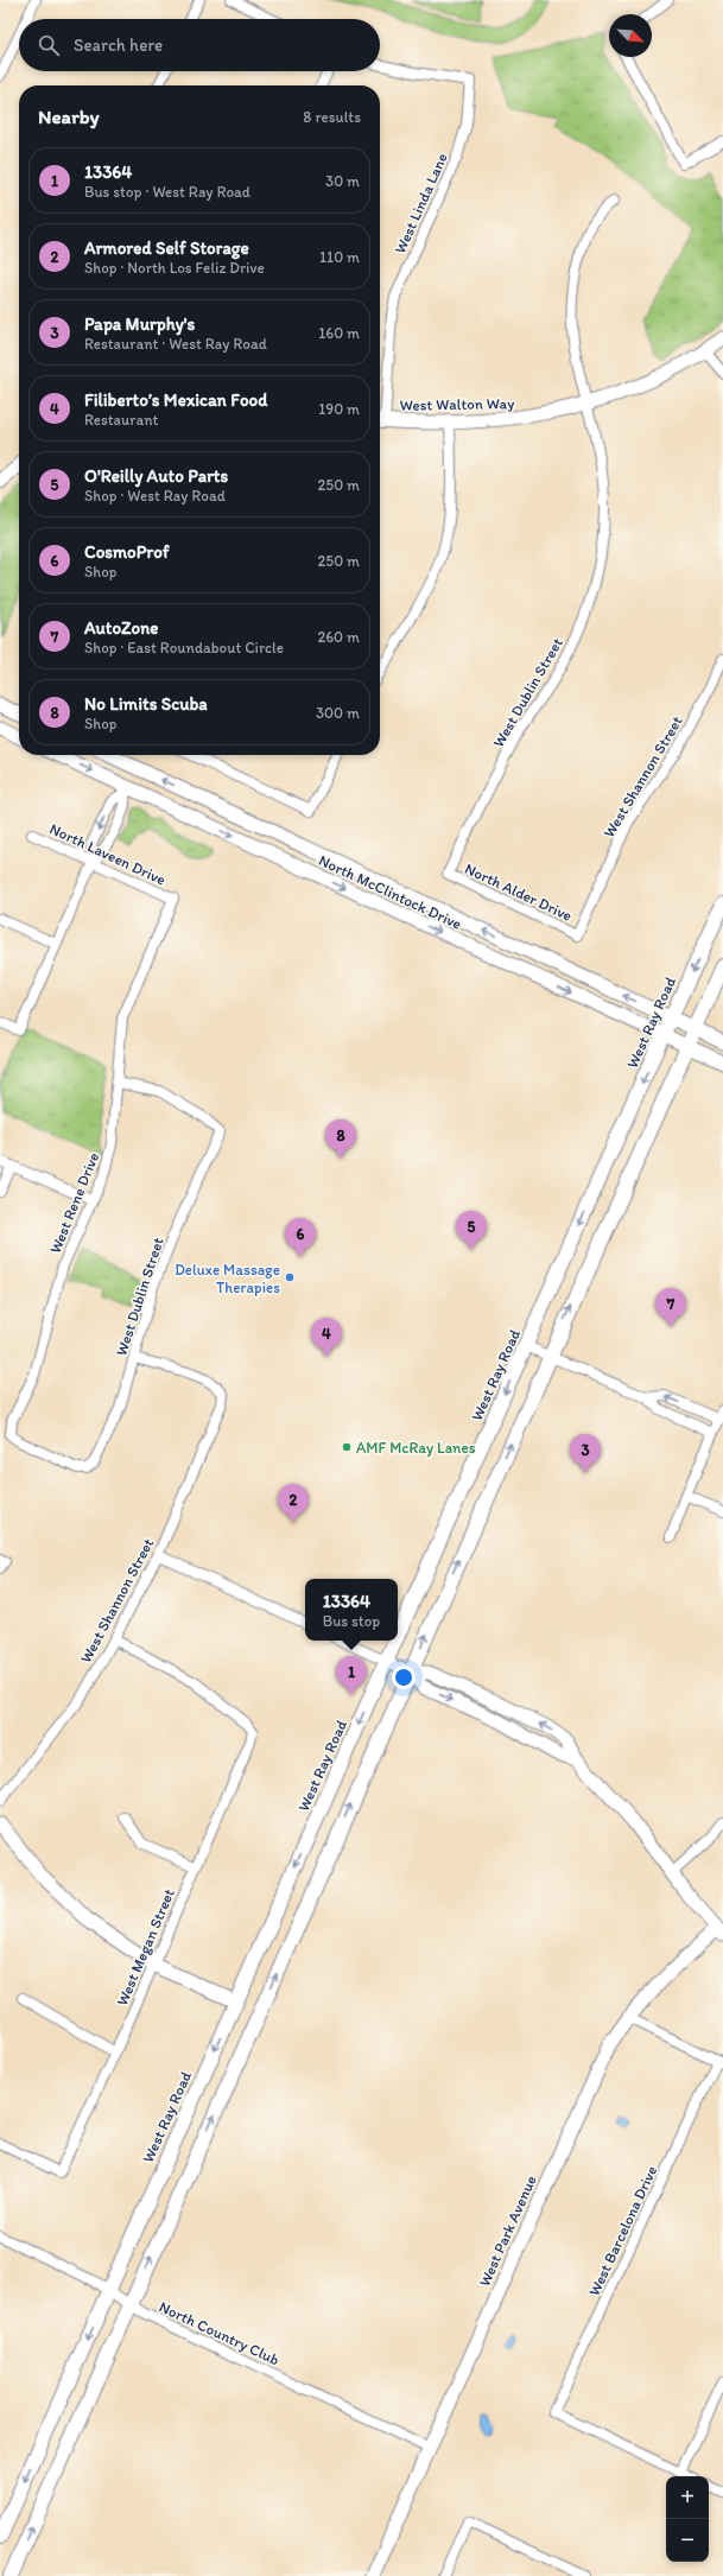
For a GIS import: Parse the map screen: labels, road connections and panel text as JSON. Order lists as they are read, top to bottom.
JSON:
{
  "streets": {
    "main road": ["West Ray Road"],
    "street": [
      "West Linda Lane",
      "West Walton Way",
      "West Dublin Street",
      "West Shannon Street",
      "North Laveen Drive",
      "North McClintock Drive",
      "North Alder Drive",
      "West Rene Drive",
      "West Megan Street",
      "West Park Avenue",
      "West Barcelona Drive",
      "North Country Club"
    ]
  },
  "crossings": [
    ["West Walton Way", "West Dublin Street"],
    ["West Dublin Street", "West Shannon Street"],
    ["West Dublin Street", "North Alder Drive"],
    ["West Dublin Street", "West Rene Drive"],
    ["West Shannon Street", "North Alder Drive"],
    ["West Shannon Street", "West Megan Street"],
    ["North Laveen Drive", "West Rene Drive"],
    ["North McClintock Drive", "West Ray Road"],
    ["West Ray Road", "North Country Club"],
    ["West Park Avenue", "North Country Club"]
  ],
  "places": ["Deluxe Massage Therapies", "AMF McRay Lanes"],
  "north": "bottom right",
  "page": {
    "search": "Search here",
    "heading": ["Nearby", "8 results"],
    "list": [
      {
        "mark": "1",
        "name": "13364",
        "note": "Bus stop · West Ray Road",
        "value": "30 m"
      },
      {
        "mark": "2",
        "name": "Armored Self Storage",
        "note": "Shop · North Los Feliz Drive",
        "value": "110 m"
      },
      {
        "mark": "3",
        "name": "Papa Murphy's",
        "note": "Restaurant · West Ray Road",
        "value": "160 m"
      },
      {
        "mark": "4",
        "name": "Filiberto’s Mexican Food",
        "note": "Restaurant",
        "value": "190 m"
      },
      {
        "mark": "5",
        "name": "O'Reilly Auto Parts",
        "note": "Shop · West Ray Road",
        "value": "250 m"
      },
      {
        "mark": "6",
        "name": "CosmoProf",
        "note": "Shop",
        "value": "250 m"
      },
      {
        "mark": "7",
        "name": "AutoZone",
        "note": "Shop · East Roundabout Circle",
        "value": "260 m"
      },
      {
        "mark": "8",
        "name": "No Limits Scuba",
        "note": "Shop",
        "value": "300 m"
      }
    ],
    "pins": [
      "8",
      "5",
      "6",
      "7",
      "4",
      "3",
      "2",
      "1"
    ],
    "popup": ["13364", "Bus stop"],
    "map_buttons": ["+", "−"]
  }
}
